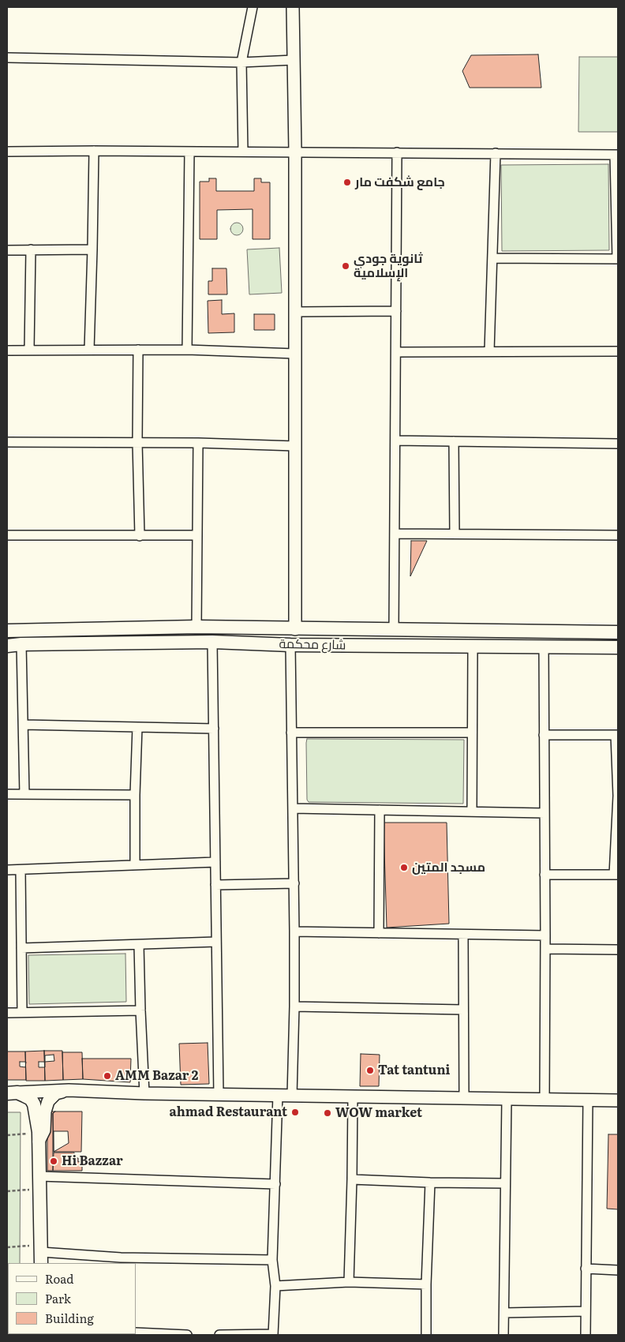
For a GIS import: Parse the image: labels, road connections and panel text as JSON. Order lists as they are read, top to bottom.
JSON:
{
  "streets": {
    "main road": ["شارع محكمة"]
  },
  "places": [
    "جامع شكفت مار",
    "ثانوية جودي الإسلامية",
    "مسجد المتين",
    "Tat tantuni",
    "AMM Bazar 2",
    "ahmad Restaurant",
    "WOW market",
    "Hi Bazzar"
  ],
  "legend": ["Road", "Park", "Building"]
}
